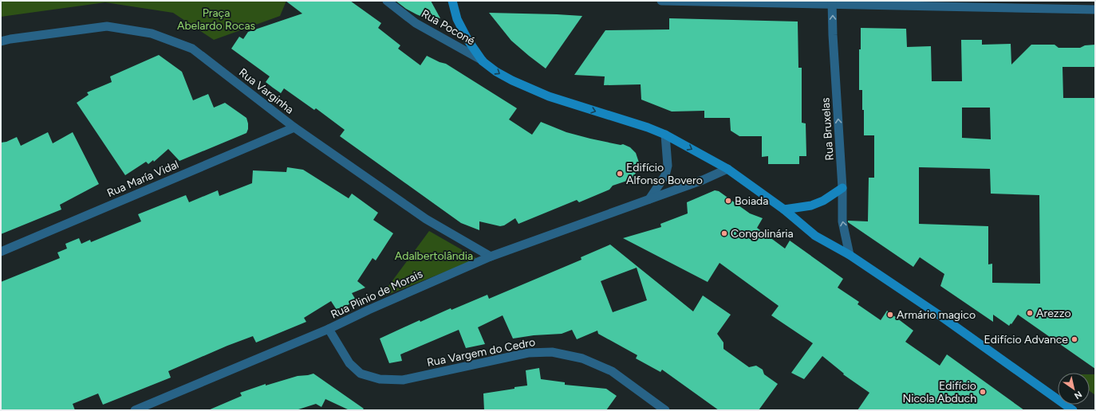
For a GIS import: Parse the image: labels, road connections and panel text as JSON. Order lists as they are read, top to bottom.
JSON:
{
  "streets": {
    "street": [
      "Rua Poconé",
      "Rua Varginha",
      "Rua Bruxelas",
      "Rua María Vidal",
      "Rua Plinio de Morais",
      "Rua Vargem do Cedro"
    ]
  },
  "crossings": [
    ["Rua Varginha", "Rua María Vidal"],
    ["Rua Varginha", "Rua Plinio de Morais"],
    ["Rua Plinio de Morais", "Rua Vargem do Cedro"]
  ],
  "one_way": ["Rua Bruxelas"],
  "parks": ["Praça Abelardo Rocas", "Adalbertolândia"],
  "places": [
    "Edifício Alfonso Bovero",
    "Boiada",
    "Congolinária",
    "Arezzo",
    "Armário magico",
    "Edifício Advance",
    "Edifício Nicola Abduch"
  ],
  "north": "bottom right"
}
